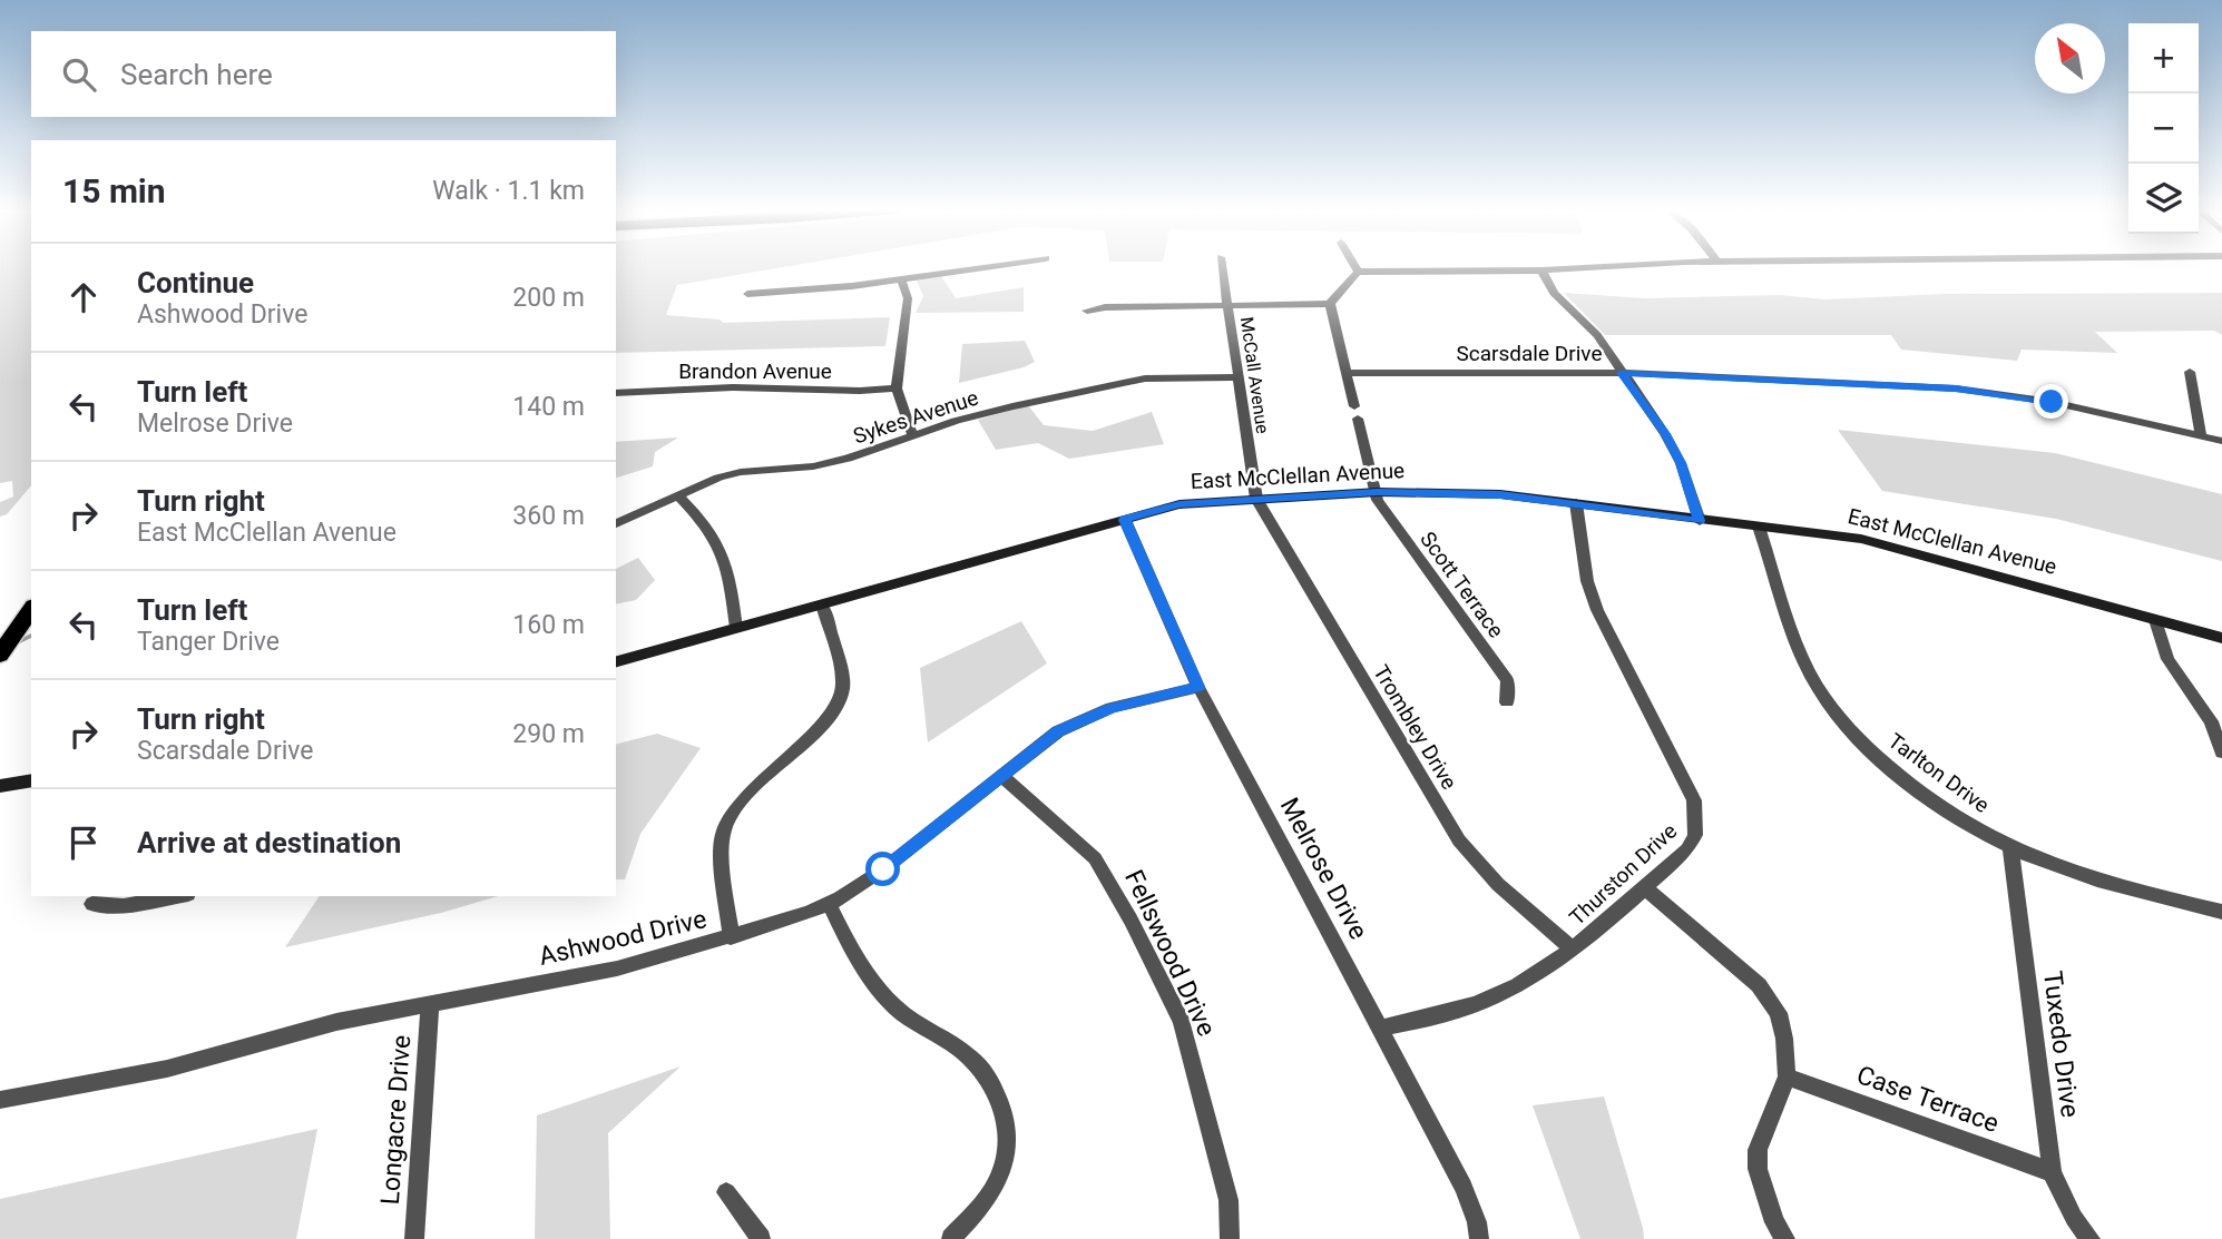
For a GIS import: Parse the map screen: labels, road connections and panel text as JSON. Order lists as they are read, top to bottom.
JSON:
{
  "streets": {
    "street": [
      "Scarsdale Drive",
      "Brandon Avenue",
      "McCall Avenue",
      "Sykes Avenue",
      "East McClellan Avenue",
      "Scott Terrace",
      "Trombley Drive",
      "Tarlton Drive",
      "Melrose Drive",
      "Thurston Drive",
      "Ashwood Drive",
      "Fellswood Drive",
      "Tuxedo Drive",
      "Case Terrace",
      "Longacre Drive"
    ]
  },
  "crossings": [
    ["McCall Avenue", "Sykes Avenue"],
    ["McCall Avenue", "East McClellan Avenue"],
    ["McCall Avenue", "Trombley Drive"],
    ["East McClellan Avenue", "Scott Terrace"],
    ["East McClellan Avenue", "Trombley Drive"],
    ["East McClellan Avenue", "Tarlton Drive"],
    ["East McClellan Avenue", "Melrose Drive"],
    ["East McClellan Avenue", "Thurston Drive"],
    ["Trombley Drive", "Thurston Drive"],
    ["Tarlton Drive", "Tuxedo Drive"],
    ["Melrose Drive", "Thurston Drive"],
    ["Melrose Drive", "Ashwood Drive"],
    ["Ashwood Drive", "Fellswood Drive"],
    ["Ashwood Drive", "Longacre Drive"],
    ["Tuxedo Drive", "Case Terrace"]
  ],
  "north": "top left",
  "page": {
    "map_buttons": ["+", "−"],
    "search": "Search here",
    "heading": ["15 min", "Walk · 1.1 km"],
    "list": [
      ["Continue", "Ashwood Drive", "200 m"],
      ["Turn left", "Melrose Drive", "140 m"],
      ["Turn right", "East McClellan Avenue", "360 m"],
      ["Turn left", "Tanger Drive", "160 m"],
      ["Turn right", "Scarsdale Drive", "290 m"],
      "Arrive at destination"
    ]
  }
}
